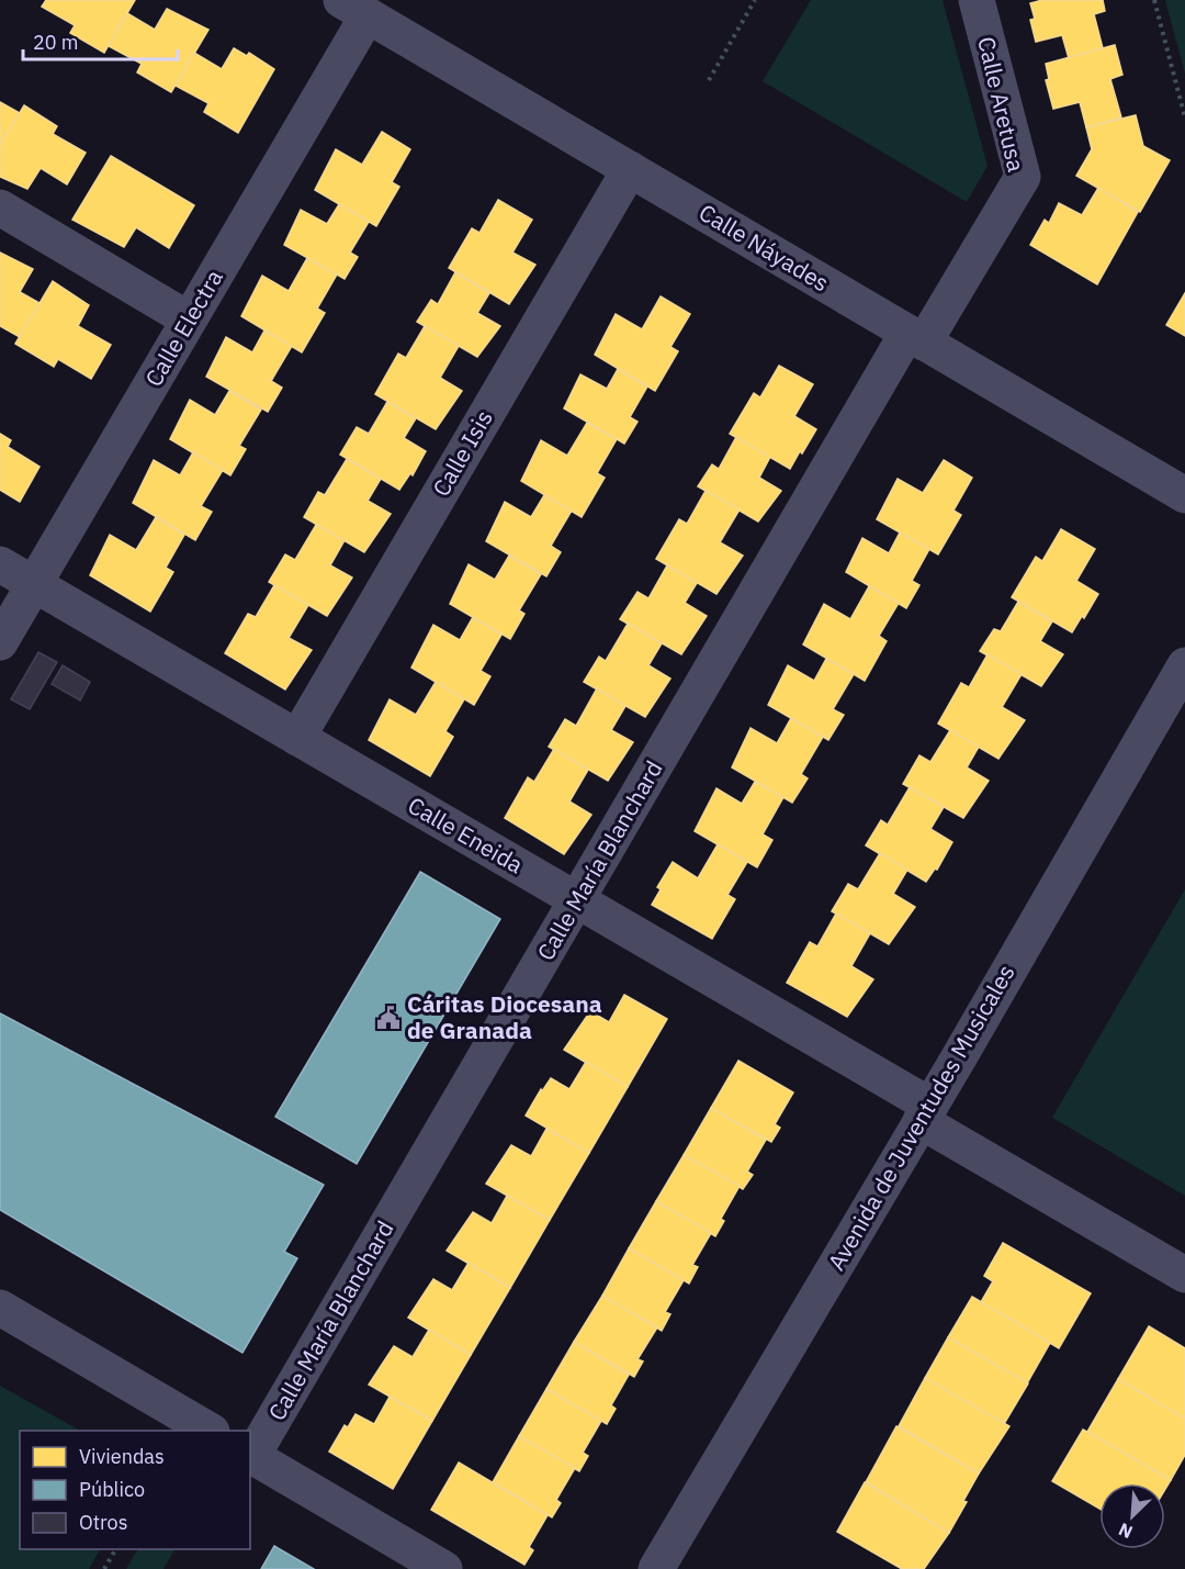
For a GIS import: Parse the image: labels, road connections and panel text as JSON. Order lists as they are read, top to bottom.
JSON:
{
  "streets": {
    "street": [
      "Calle Aretusa",
      "Calle Náyades",
      "Calle Electra",
      "Calle Isis",
      "Calle Eneida",
      "Calle María Blanchard",
      "Avenida de Juventudes Musicales"
    ]
  },
  "crossings": [
    ["Calle Aretusa", "Calle Náyades"],
    ["Calle Aretusa", "Calle María Blanchard"],
    ["Calle Náyades", "Calle Electra"],
    ["Calle Náyades", "Calle Isis"],
    ["Calle Náyades", "Calle María Blanchard"],
    ["Calle Electra", "Calle Eneida"],
    ["Calle Isis", "Calle Eneida"],
    ["Calle Eneida", "Calle María Blanchard"],
    ["Calle Eneida", "Avenida de Juventudes Musicales"]
  ],
  "places": {
    "public building": ["Cáritas Diocesana de Granada"]
  },
  "legend": ["Viviendas", "Público", "Otros"],
  "scale_bar": "20 m",
  "north": "bottom left"
}
